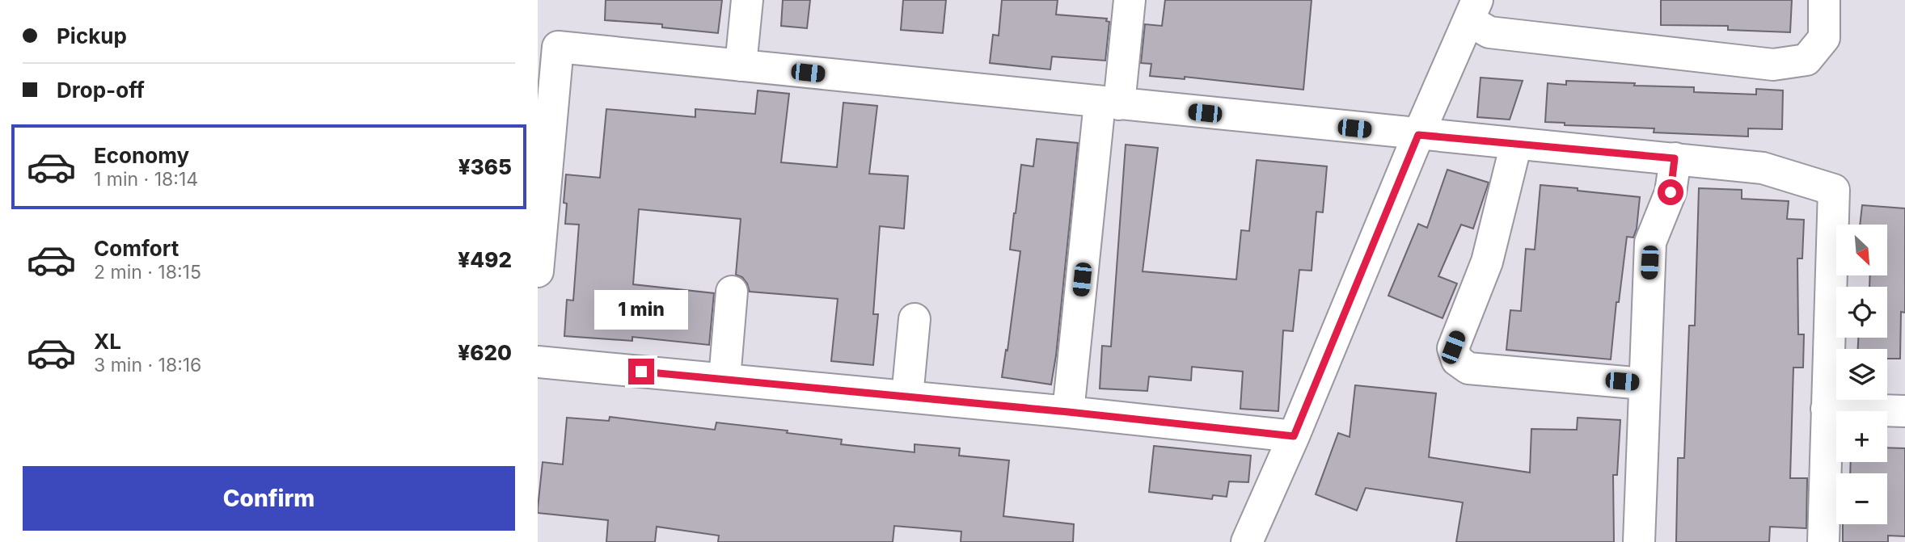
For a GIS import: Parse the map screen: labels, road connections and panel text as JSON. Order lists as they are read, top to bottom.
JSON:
{
  "north": "bottom right",
  "page": {
    "banner": ["Pickup", "Drop-off"],
    "list": [
      {
        "name": "Economy",
        "note": "1 min · 18:14",
        "value": "¥365"
      },
      {
        "name": "Comfort",
        "note": "2 min · 18:15",
        "value": "¥492"
      },
      {
        "name": "XL",
        "note": "3 min · 18:16",
        "value": "¥620"
      }
    ],
    "map_buttons": ["+", "−"],
    "bubble": "1 min",
    "buttons": "Confirm"
  }
}
